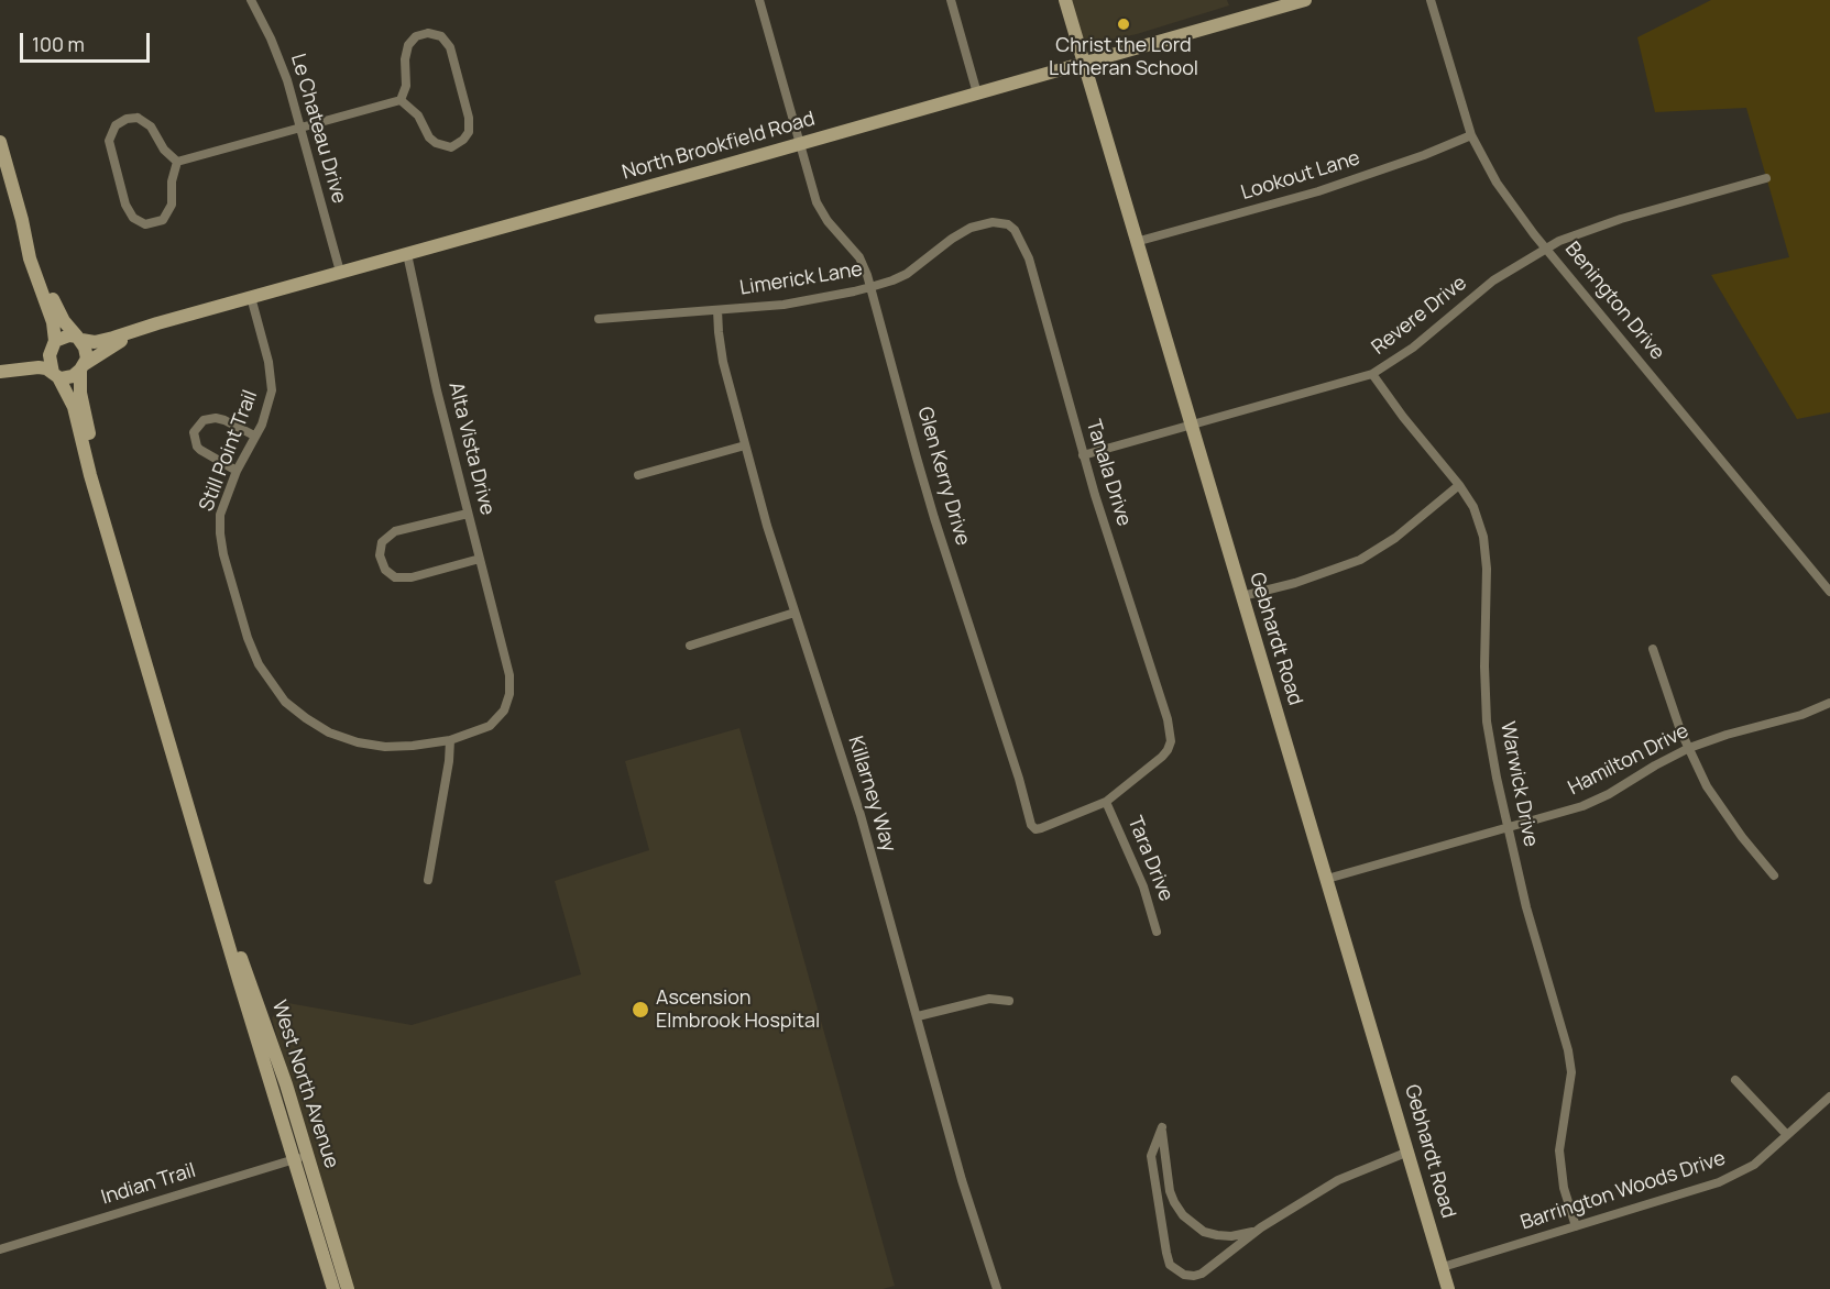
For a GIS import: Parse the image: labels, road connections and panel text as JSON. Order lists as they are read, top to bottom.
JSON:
{
  "streets": {
    "street": [
      "Le Chateau Drive",
      "North Brookfield Road",
      "Lookout Lane",
      "Limerick Lane",
      "Benington Drive",
      "Revere Drive",
      "Alta Vista Drive",
      "Still Point Trail",
      "Tanala Drive",
      "Glen Kerry Drive",
      "Gebhardt Road",
      "Hamilton Drive",
      "Warwick Drive",
      "Killarney Way",
      "Tara Drive",
      "West North Avenue",
      "Indian Trail",
      "Barrington Woods Drive"
    ]
  },
  "crossings": [
    ["Le Chateau Drive", "North Brookfield Road"],
    ["North Brookfield Road", "Alta Vista Drive"],
    ["North Brookfield Road", "Still Point Trail"],
    ["North Brookfield Road", "Glen Kerry Drive"],
    ["North Brookfield Road", "Gebhardt Road"],
    ["North Brookfield Road", "West North Avenue"],
    ["Lookout Lane", "Benington Drive"],
    ["Lookout Lane", "Gebhardt Road"],
    ["Limerick Lane", "Tanala Drive"],
    ["Limerick Lane", "Glen Kerry Drive"],
    ["Limerick Lane", "Killarney Way"],
    ["Benington Drive", "Revere Drive"],
    ["Revere Drive", "Tanala Drive"],
    ["Revere Drive", "Gebhardt Road"],
    ["Revere Drive", "Warwick Drive"],
    ["Alta Vista Drive", "Still Point Trail"],
    ["Tanala Drive", "Glen Kerry Drive"],
    ["Tanala Drive", "Tara Drive"],
    ["Glen Kerry Drive", "Tara Drive"],
    ["Gebhardt Road", "Hamilton Drive"],
    ["Gebhardt Road", "Barrington Woods Drive"],
    ["Hamilton Drive", "Warwick Drive"],
    ["Warwick Drive", "Barrington Woods Drive"],
    ["West North Avenue", "Indian Trail"]
  ],
  "places": ["Christ the Lord Lutheran School", "Ascension Elmbrook Hospital"],
  "scale_bar": "100 m"
}
